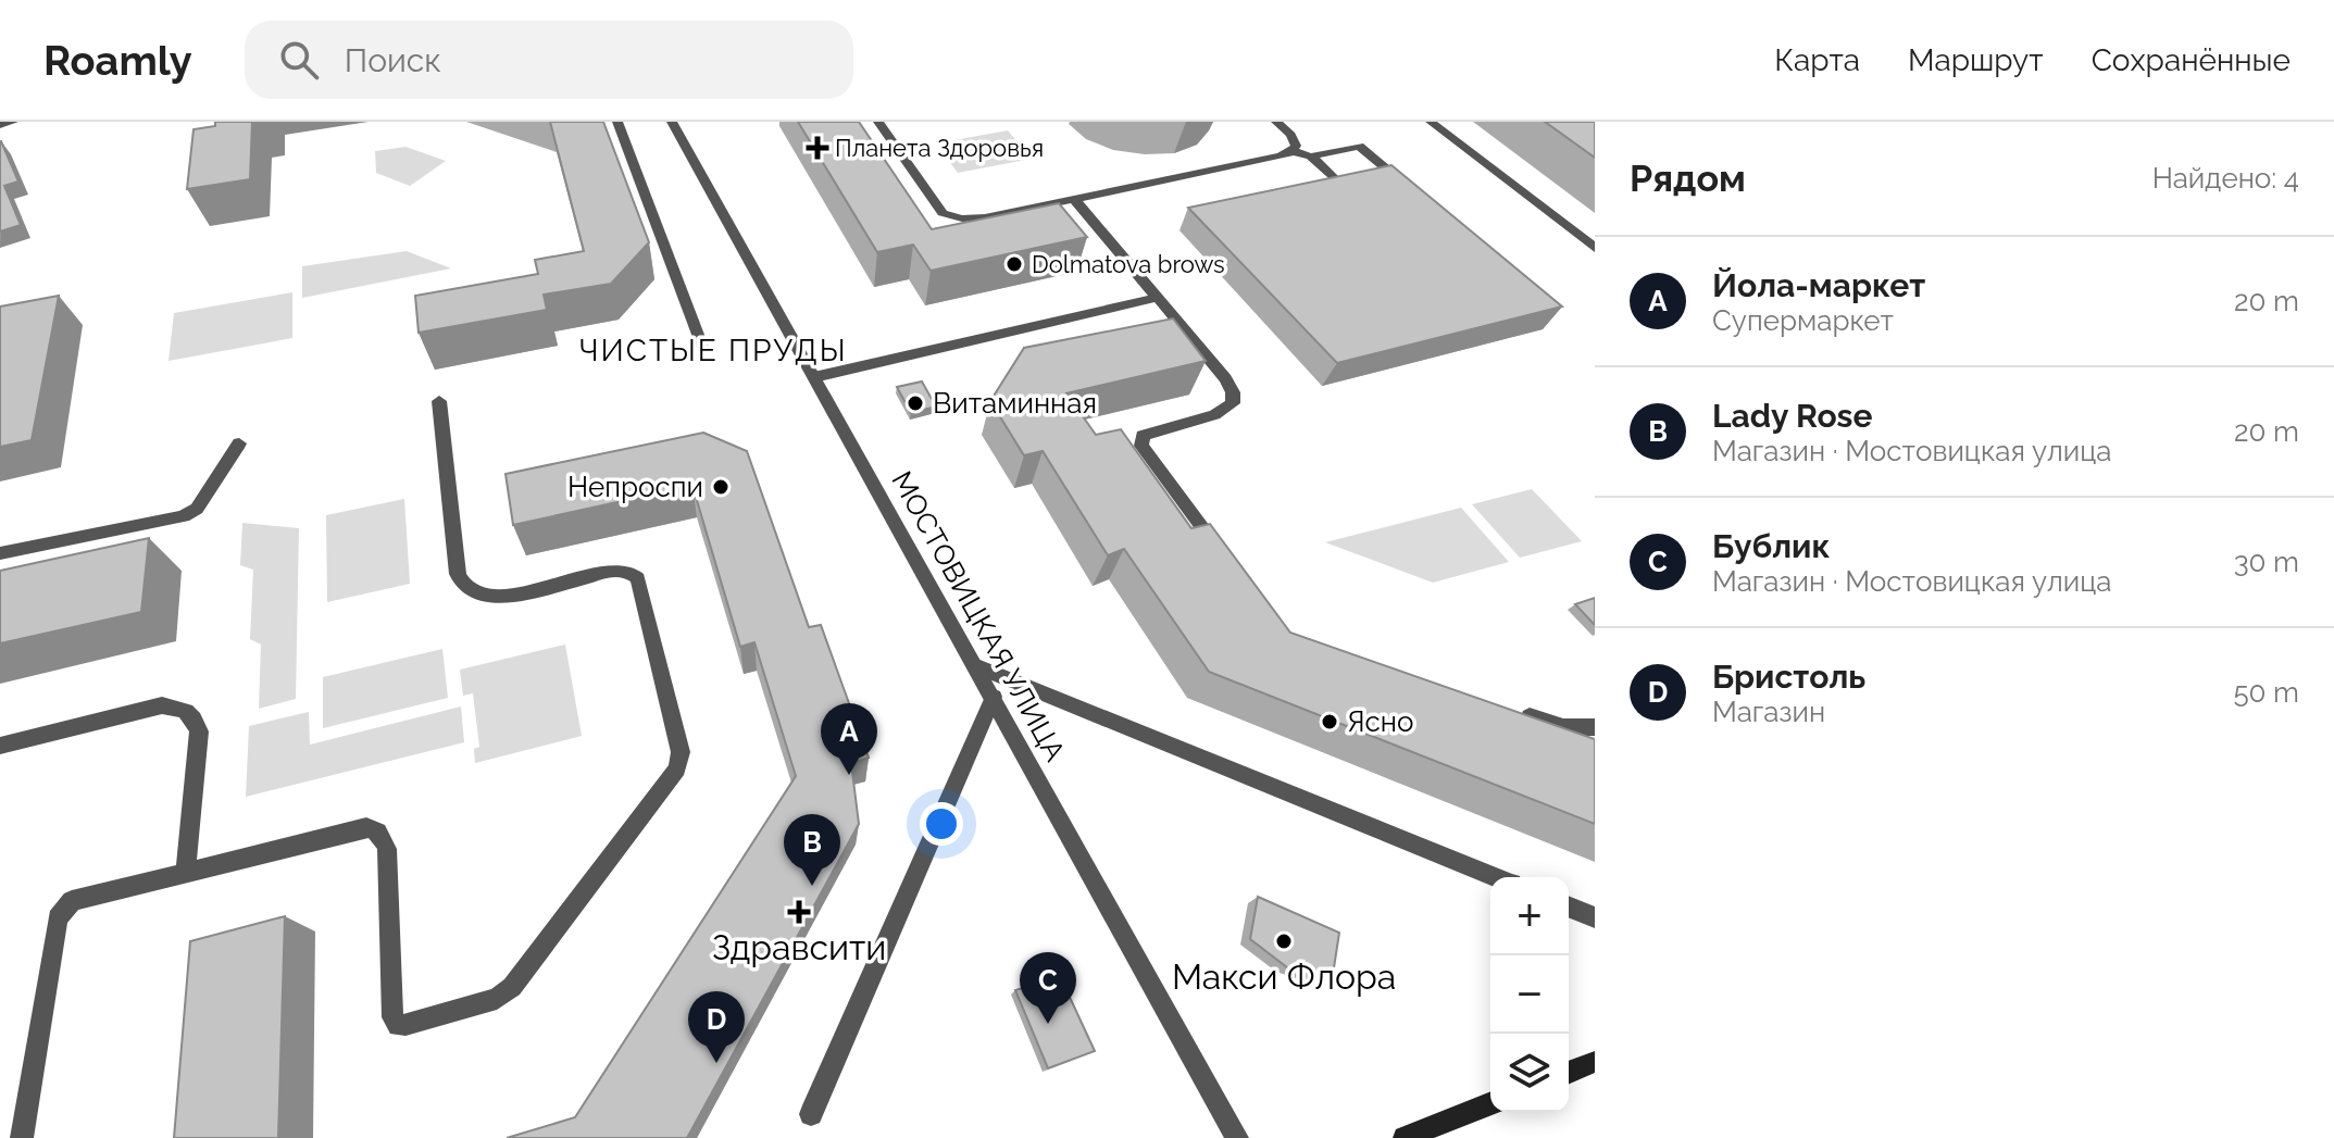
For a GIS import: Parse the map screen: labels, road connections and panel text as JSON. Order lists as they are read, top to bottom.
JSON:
{
  "streets": {
    "street": ["МОСТОВИЦКАЯ УЛИЦА"]
  },
  "districts": ["ЧИСТЫЕ ПРУДЫ"],
  "places": {
    "health": ["Планета Здоровья", "Здравсити"],
    "other": [
      "Dolmatova brows",
      "Витаминная",
      "Непроспи",
      "Ясно",
      "Макси Флора"
    ]
  },
  "page": {
    "header": "Roamly",
    "search": "Поиск",
    "nav": ["Карта", "Маршрут", "Сохранённые"],
    "heading": ["Рядом", "Найдено: 4"],
    "list": [
      {
        "mark": "A",
        "name": "Йола-маркет",
        "note": "Супермаркет",
        "value": "20 m"
      },
      {
        "mark": "B",
        "name": "Lady Rose",
        "note": "Магазин · Мостовицкая улица",
        "value": "20 m"
      },
      {
        "mark": "C",
        "name": "Бублик",
        "note": "Магазин · Мостовицкая улица",
        "value": "30 m"
      },
      {
        "mark": "D",
        "name": "Бристоль",
        "note": "Магазин",
        "value": "50 m"
      }
    ],
    "pins": [
      "A",
      "B",
      "C",
      "D"
    ],
    "map_buttons": ["+", "−"]
  }
}
